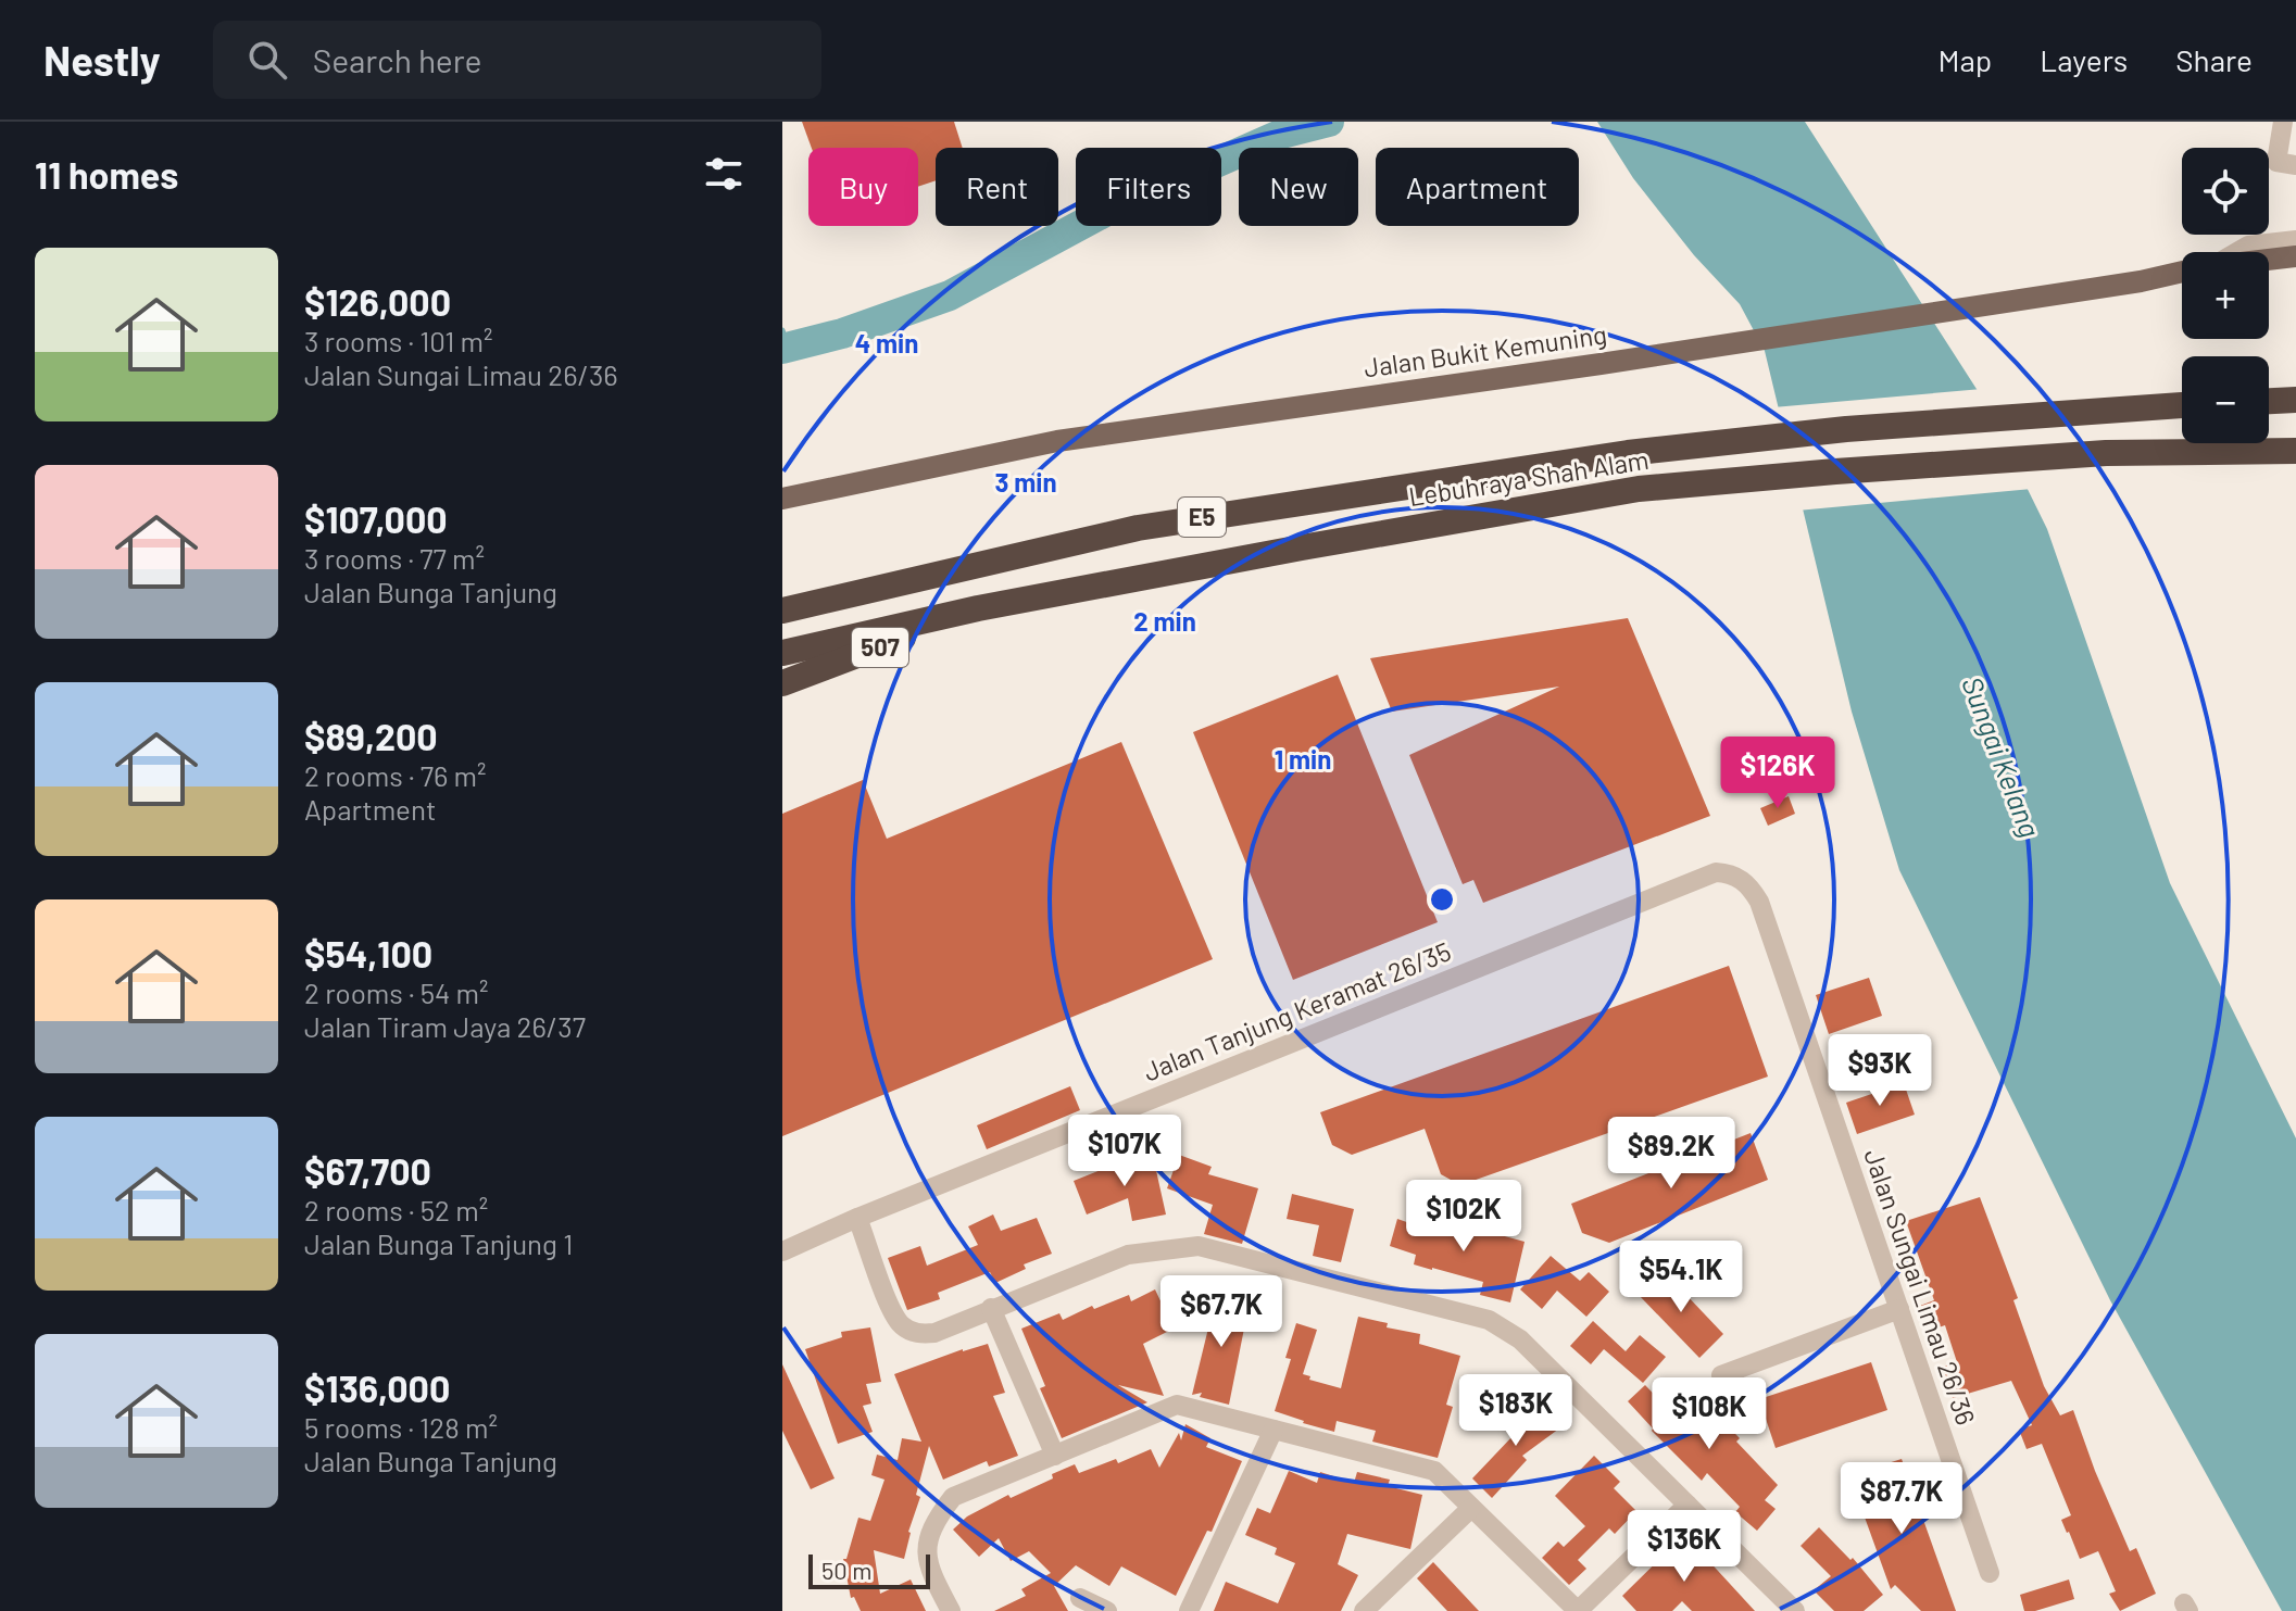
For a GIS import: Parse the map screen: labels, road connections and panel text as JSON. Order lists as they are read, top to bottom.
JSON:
{
  "streets": {
    "highway": ["Lebuhraya Shah Alam", "E5", "507"],
    "main road": ["Jalan Bukit Kemuning"],
    "street": ["Jalan Tanjung Keramat 26/35", "Jalan Sungai Limau 26/36"]
  },
  "crossings": [
    ["Lebuhraya Shah Alam", "507"],
    ["Jalan Tanjung Keramat 26/35", "Jalan Sungai Limau 26/36"]
  ],
  "water": ["Sungai Kelang"],
  "scale_bar": "50 m",
  "page": {
    "header": "Nestly",
    "search": "Search here",
    "nav": ["Map", "Layers", "Share"],
    "heading": "11 homes",
    "map_buttons": ["+", "−"],
    "chip": [
      "Buy",
      "Rent",
      "Filters",
      "New",
      "Apartment"
    ],
    "list": [
      {
        "name": "$126,000",
        "note": "3 rooms · 101 m² · Jalan Sungai Limau 26/36"
      },
      {
        "name": "$107,000",
        "note": "3 rooms · 77 m² · Jalan Bunga Tanjung"
      },
      {
        "name": "$89,200",
        "note": "2 rooms · 76 m² · Apartment"
      },
      {
        "name": "$54,100",
        "note": "2 rooms · 54 m² · Jalan Tiram Jaya 26/37"
      },
      {
        "name": "$67,700",
        "note": "2 rooms · 52 m² · Jalan Bunga Tanjung 1"
      },
      {
        "name": "$136,000",
        "note": "5 rooms · 128 m² · Jalan Bunga Tanjung"
      }
    ],
    "price": [
      "$126K",
      "$93K",
      "$107K",
      "$89.2K",
      "$102K",
      "$54.1K",
      "$67.7K",
      "$183K",
      "$108K",
      "$87.7K",
      "$136K"
    ],
    "scale": "50 m"
  },
  "rings": [
    "4 min",
    "3 min",
    "2 min",
    "1 min"
  ]
}
